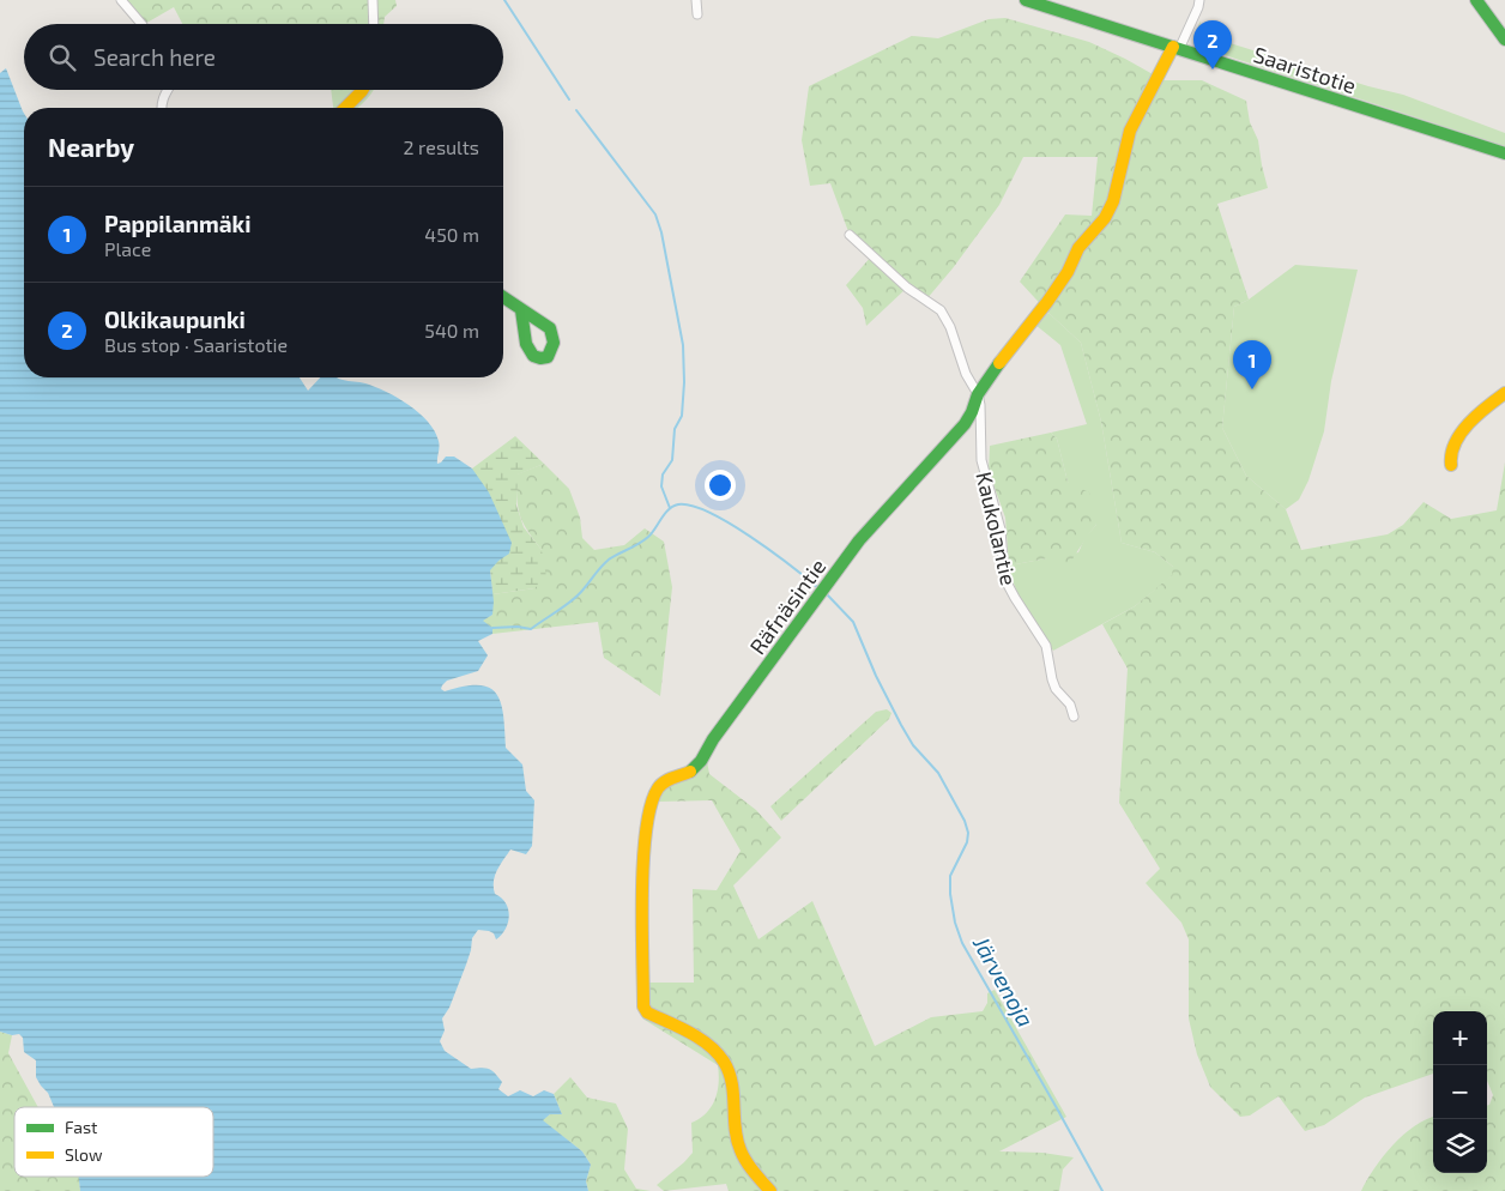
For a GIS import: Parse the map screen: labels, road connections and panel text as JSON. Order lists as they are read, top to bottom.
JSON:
{
  "streets": {
    "street": ["Saaristotie", "Kaukolantie", "Räfnäsintie"]
  },
  "crossings": [
    ["Saaristotie", "Räfnäsintie"],
    ["Kaukolantie", "Räfnäsintie"]
  ],
  "water": ["Järvenoja"],
  "legend": ["Fast", "Slow"],
  "page": {
    "pins": ["2", "1"],
    "search": "Search here",
    "heading": ["Nearby", "2 results"],
    "list": [
      {
        "mark": "1",
        "name": "Pappilanmäki",
        "note": "Place",
        "value": "450 m"
      },
      {
        "mark": "2",
        "name": "Olkikaupunki",
        "note": "Bus stop · Saaristotie",
        "value": "540 m"
      }
    ],
    "map_buttons": ["+", "−"]
  }
}
